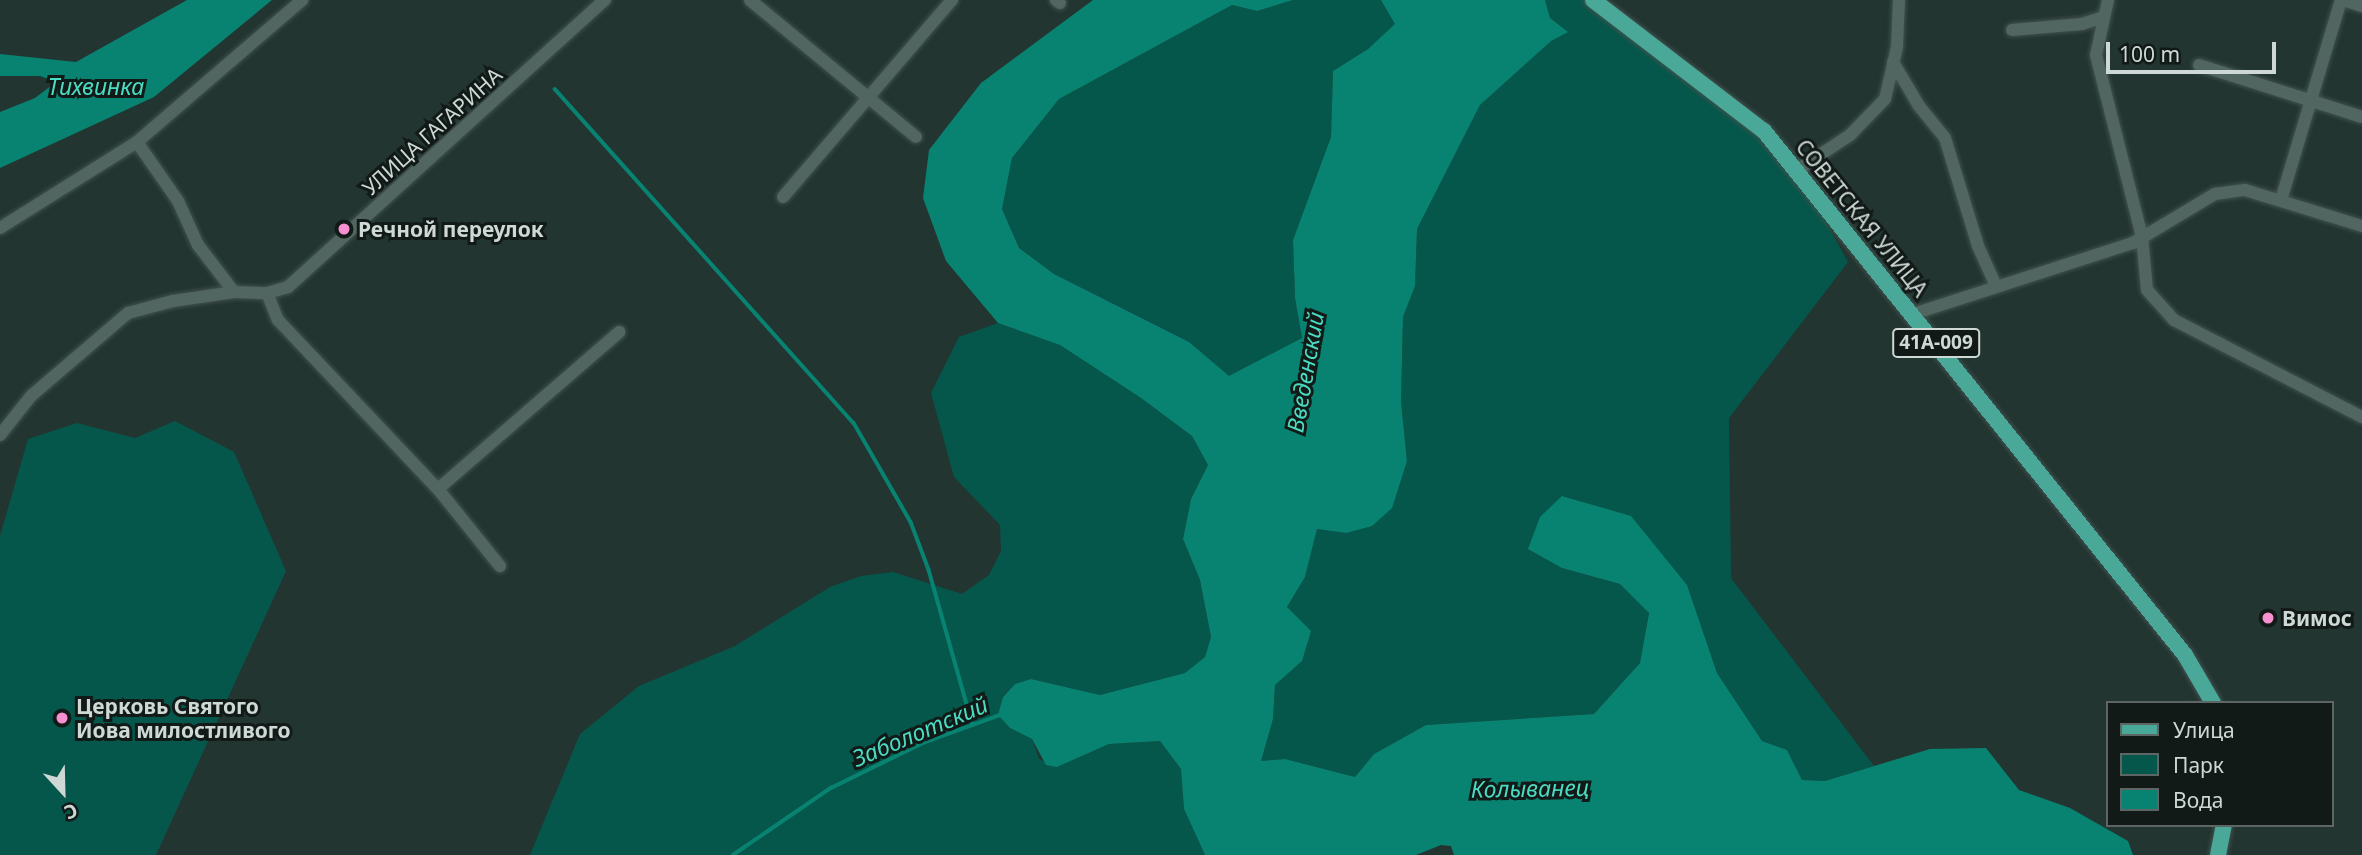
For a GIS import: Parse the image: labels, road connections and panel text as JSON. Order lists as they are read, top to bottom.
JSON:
{
  "streets": {
    "main road": ["СОВЕТСКАЯ УЛИЦА", "41А-009"],
    "street": ["УЛИЦА ГАГАРИНА"]
  },
  "water": [
    "Тихвинка",
    "Введенский",
    "Заболотский",
    "Колыванец"
  ],
  "places": ["Речной переулок", "Вимос", "Церковь Святого Иова милостливого"],
  "legend": ["Улица", "Парк", "Вода"],
  "scale_bar": "100 m",
  "north": "bottom"
}
